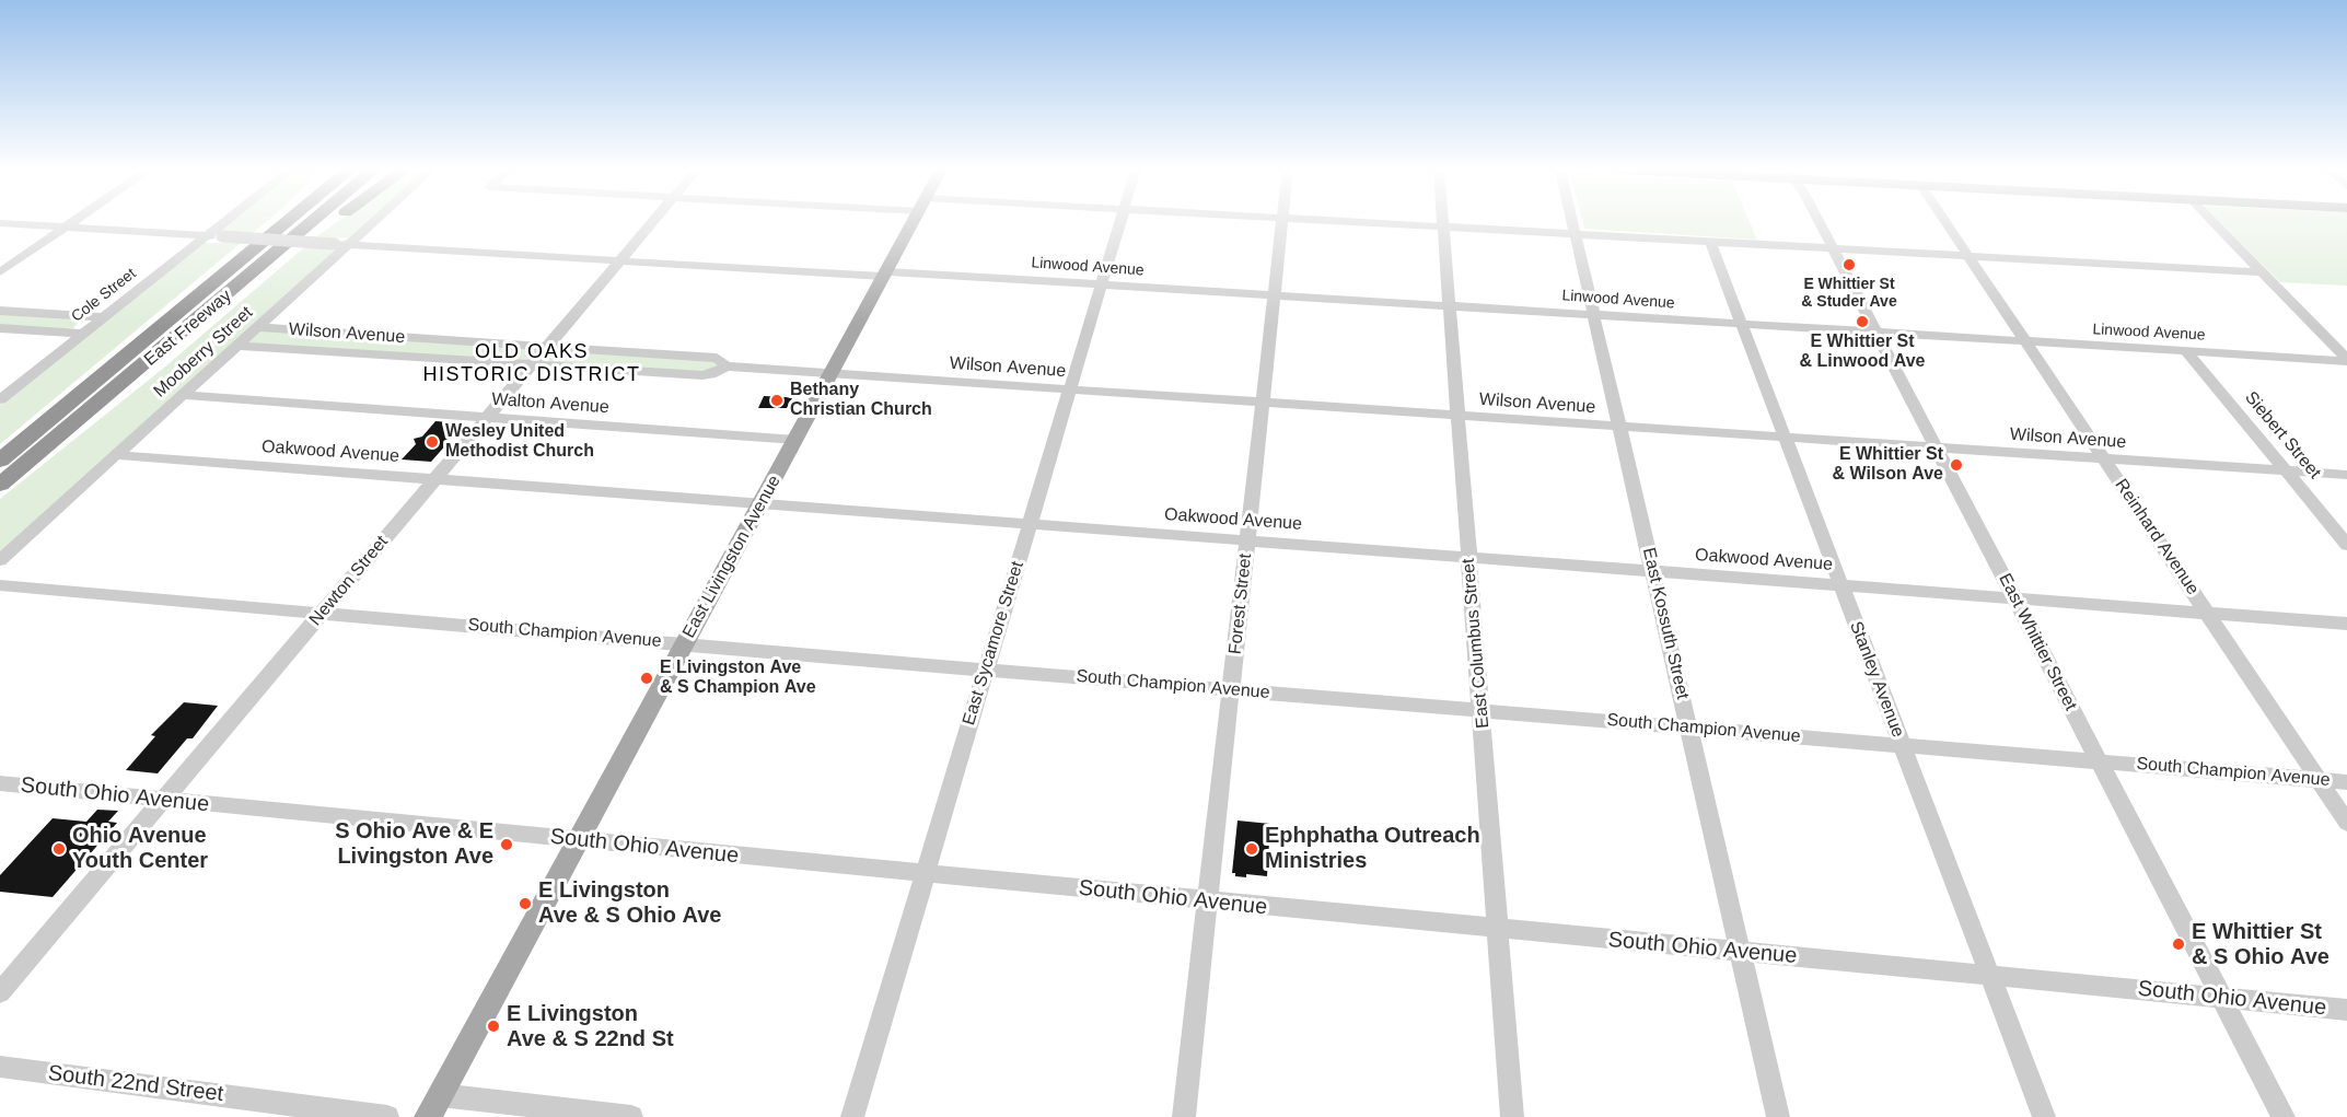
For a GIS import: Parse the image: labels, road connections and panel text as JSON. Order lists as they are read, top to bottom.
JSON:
{
  "streets": {
    "highway": ["East Freeway"],
    "main road": ["East Livingston Avenue"],
    "street": [
      "Linwood Avenue",
      "Cole Street",
      "Wilson Avenue",
      "Mooberry Street",
      "Walton Avenue",
      "Siebert Street",
      "Oakwood Avenue",
      "Reinhard Avenue",
      "Newton Street",
      "Forest Street",
      "East Kossuth Street",
      "South Champion Avenue",
      "East Whittier Street",
      "East Sycamore Street",
      "East Columbus Street",
      "Stanley Avenue",
      "South Ohio Avenue",
      "South 22nd Street"
    ]
  },
  "crossings": [
    ["Linwood Avenue", "Cole Street"],
    ["Linwood Avenue", "Mooberry Street"],
    ["Linwood Avenue", "Siebert Street"],
    ["Linwood Avenue", "Reinhard Avenue"],
    ["Linwood Avenue", "East Livingston Avenue"],
    ["Linwood Avenue", "Newton Street"],
    ["Linwood Avenue", "Forest Street"],
    ["Linwood Avenue", "East Kossuth Street"],
    ["Linwood Avenue", "East Whittier Street"],
    ["Linwood Avenue", "East Sycamore Street"],
    ["Linwood Avenue", "East Columbus Street"],
    ["Linwood Avenue", "Stanley Avenue"],
    ["Wilson Avenue", "Mooberry Street"],
    ["Wilson Avenue", "Siebert Street"],
    ["Wilson Avenue", "Reinhard Avenue"],
    ["Wilson Avenue", "East Livingston Avenue"],
    ["Wilson Avenue", "Newton Street"],
    ["Wilson Avenue", "Forest Street"],
    ["Wilson Avenue", "East Kossuth Street"],
    ["Wilson Avenue", "East Whittier Street"],
    ["Wilson Avenue", "East Sycamore Street"],
    ["Wilson Avenue", "East Columbus Street"],
    ["Wilson Avenue", "Stanley Avenue"],
    ["Mooberry Street", "Walton Avenue"],
    ["Mooberry Street", "Oakwood Avenue"],
    ["Walton Avenue", "East Livingston Avenue"],
    ["Walton Avenue", "Newton Street"],
    ["Oakwood Avenue", "Reinhard Avenue"],
    ["Oakwood Avenue", "East Livingston Avenue"],
    ["Oakwood Avenue", "Newton Street"],
    ["Oakwood Avenue", "Forest Street"],
    ["Oakwood Avenue", "East Kossuth Street"],
    ["Oakwood Avenue", "East Whittier Street"],
    ["Oakwood Avenue", "East Sycamore Street"],
    ["Oakwood Avenue", "East Columbus Street"],
    ["Oakwood Avenue", "Stanley Avenue"],
    ["Reinhard Avenue", "South Champion Avenue"],
    ["East Livingston Avenue", "South Champion Avenue"],
    ["East Livingston Avenue", "South Ohio Avenue"],
    ["Newton Street", "South Champion Avenue"],
    ["Newton Street", "South Ohio Avenue"],
    ["Forest Street", "South Champion Avenue"],
    ["Forest Street", "South Ohio Avenue"],
    ["East Kossuth Street", "South Champion Avenue"],
    ["East Kossuth Street", "South Ohio Avenue"],
    ["South Champion Avenue", "East Whittier Street"],
    ["South Champion Avenue", "East Sycamore Street"],
    ["South Champion Avenue", "East Columbus Street"],
    ["South Champion Avenue", "Stanley Avenue"],
    ["East Whittier Street", "South Ohio Avenue"],
    ["East Sycamore Street", "South Ohio Avenue"],
    ["East Columbus Street", "South Ohio Avenue"],
    ["Stanley Avenue", "South Ohio Avenue"]
  ],
  "districts": ["OLD OAKS HISTORIC DISTRICT"],
  "places": [
    "E Whittier St & Studer Ave",
    "E Whittier St & Linwood Ave",
    "Bethany Christian Church",
    "Wesley United Methodist Church",
    "E Whittier St & Wilson Ave",
    "E Livingston Ave & S Champion Ave",
    "S Ohio Ave & E Livingston Ave",
    "Ohio Avenue Youth Center",
    "Ephphatha Outreach Ministries",
    "E Livingston Ave & S Ohio Ave",
    "E Whittier St & S Ohio Ave",
    "E Livingston Ave & S 22nd St"
  ]
}
